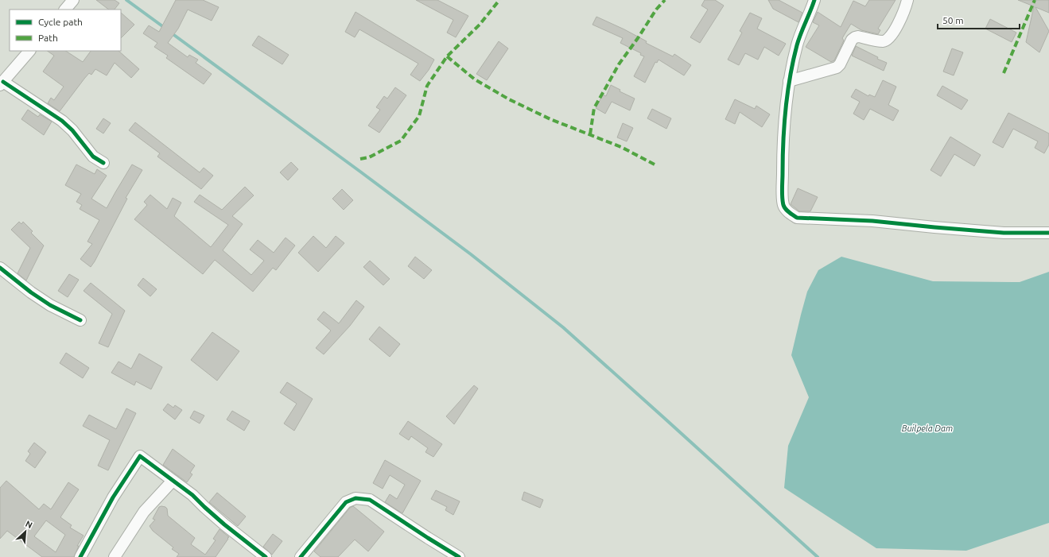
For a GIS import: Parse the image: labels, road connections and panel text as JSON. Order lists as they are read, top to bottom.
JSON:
{
  "water": ["Builpela Dam"],
  "legend": ["Cycle path", "Path"],
  "scale_bar": "50 m",
  "north": "top right"
}
